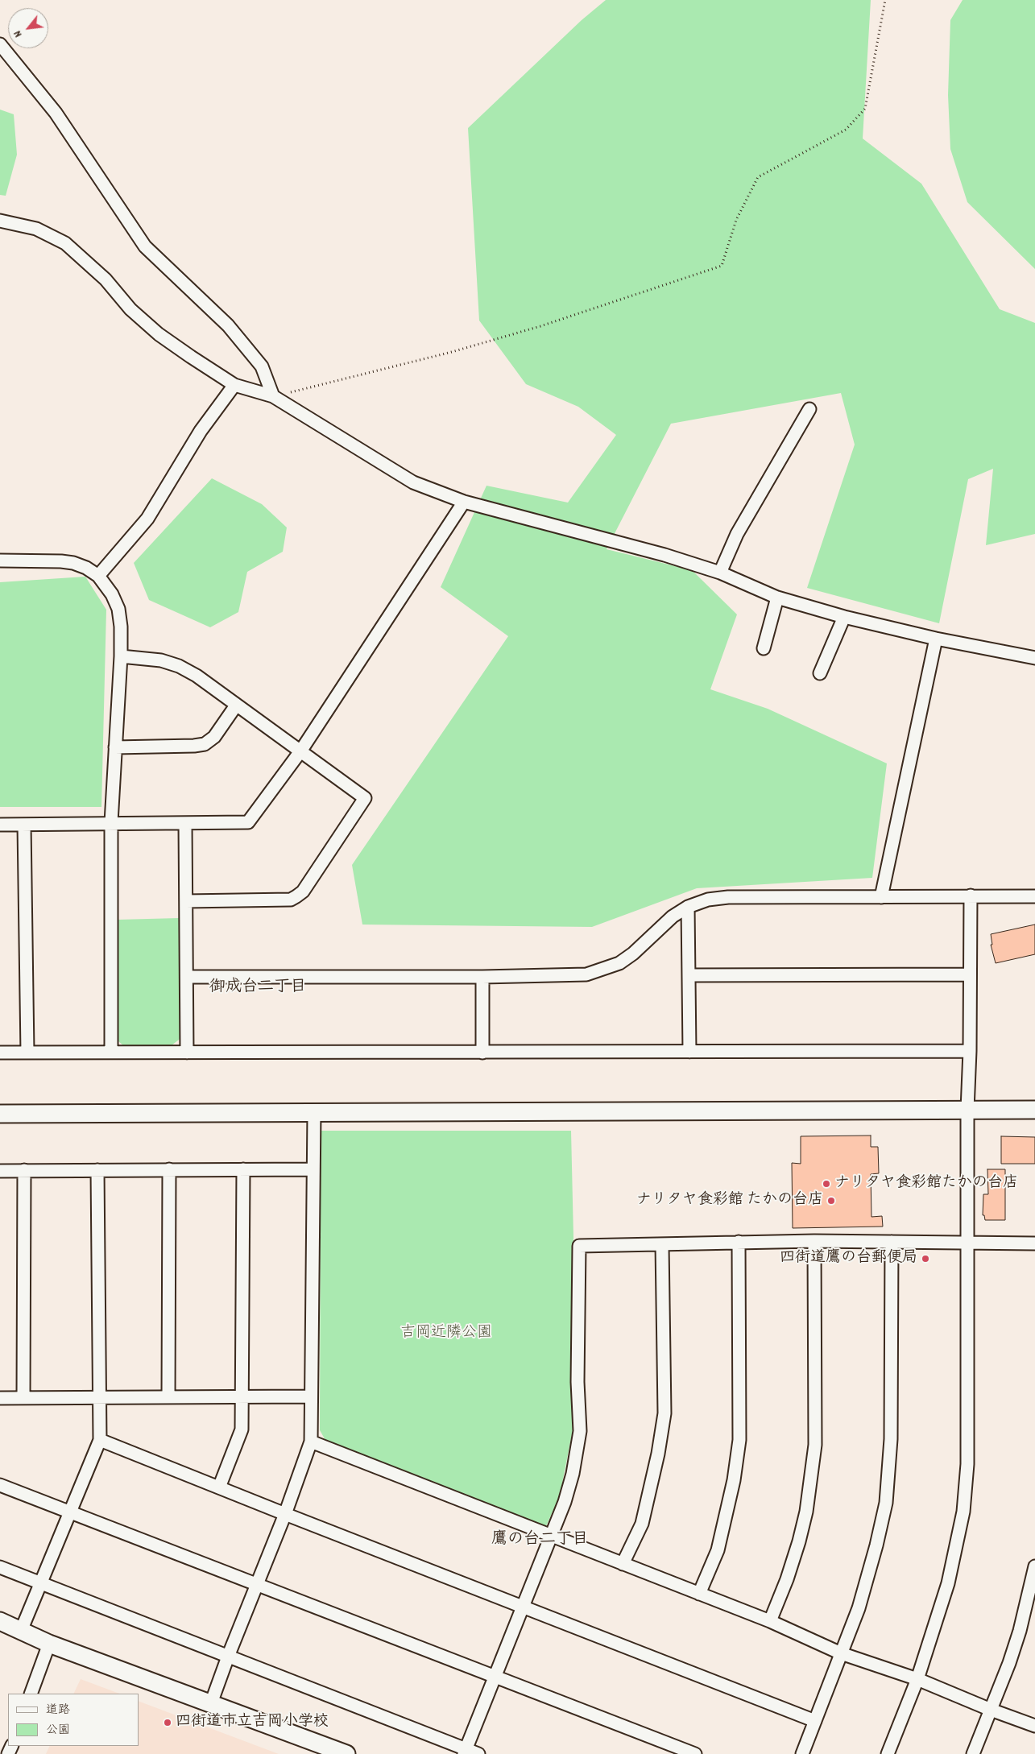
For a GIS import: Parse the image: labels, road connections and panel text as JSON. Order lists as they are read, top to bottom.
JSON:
{
  "districts": ["御成台二丁目", "鷹の台二丁目"],
  "parks": ["吉岡近隣公園"],
  "places": [
    "ナリタヤ食彩館たかの台店",
    "ナリタヤ食彩館 たかの台店",
    "四街道鷹の台郵便局",
    "四街道市立吉岡小学校"
  ],
  "legend": ["道路", "公園"],
  "north": "bottom left"
}
